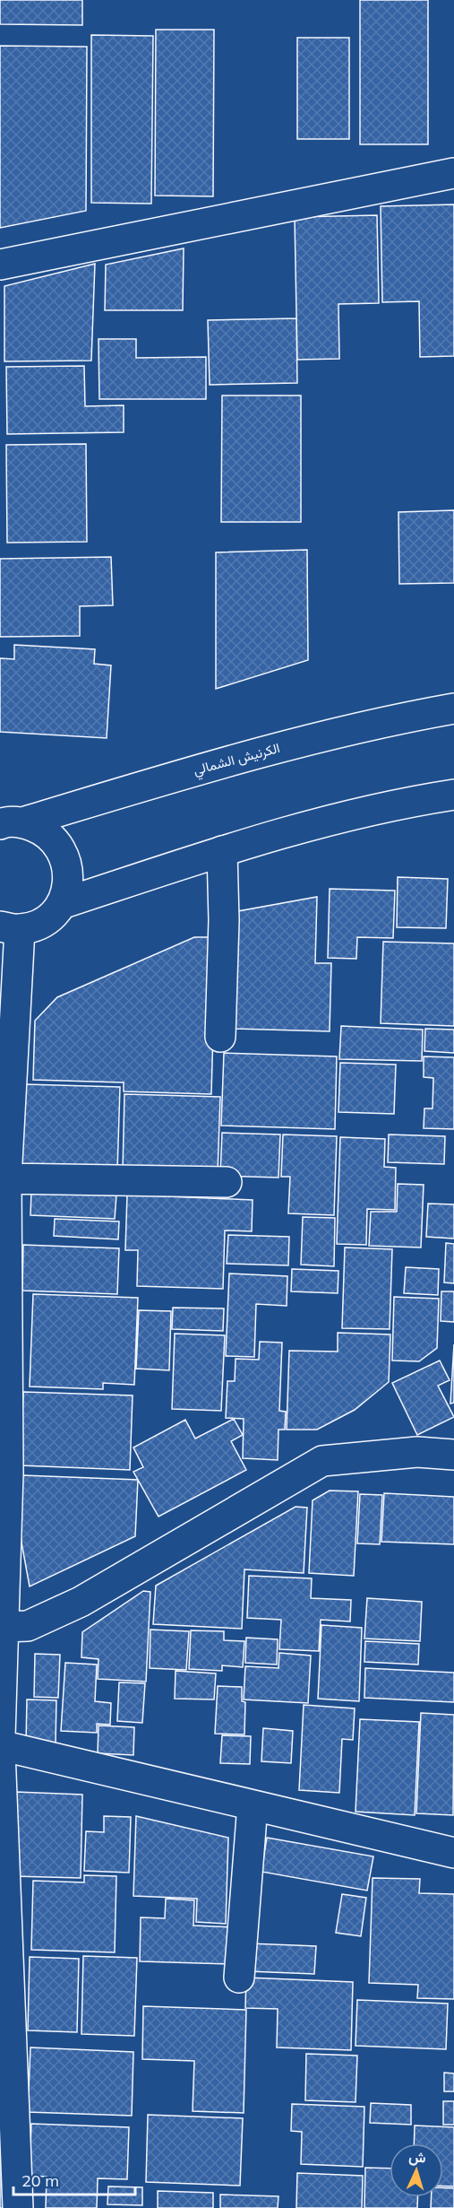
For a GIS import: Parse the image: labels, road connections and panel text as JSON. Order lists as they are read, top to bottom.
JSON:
{
  "streets": {
    "street": ["الكرنيش الشمالي"]
  },
  "scale_bar": "20 m",
  "north": "top"
}
